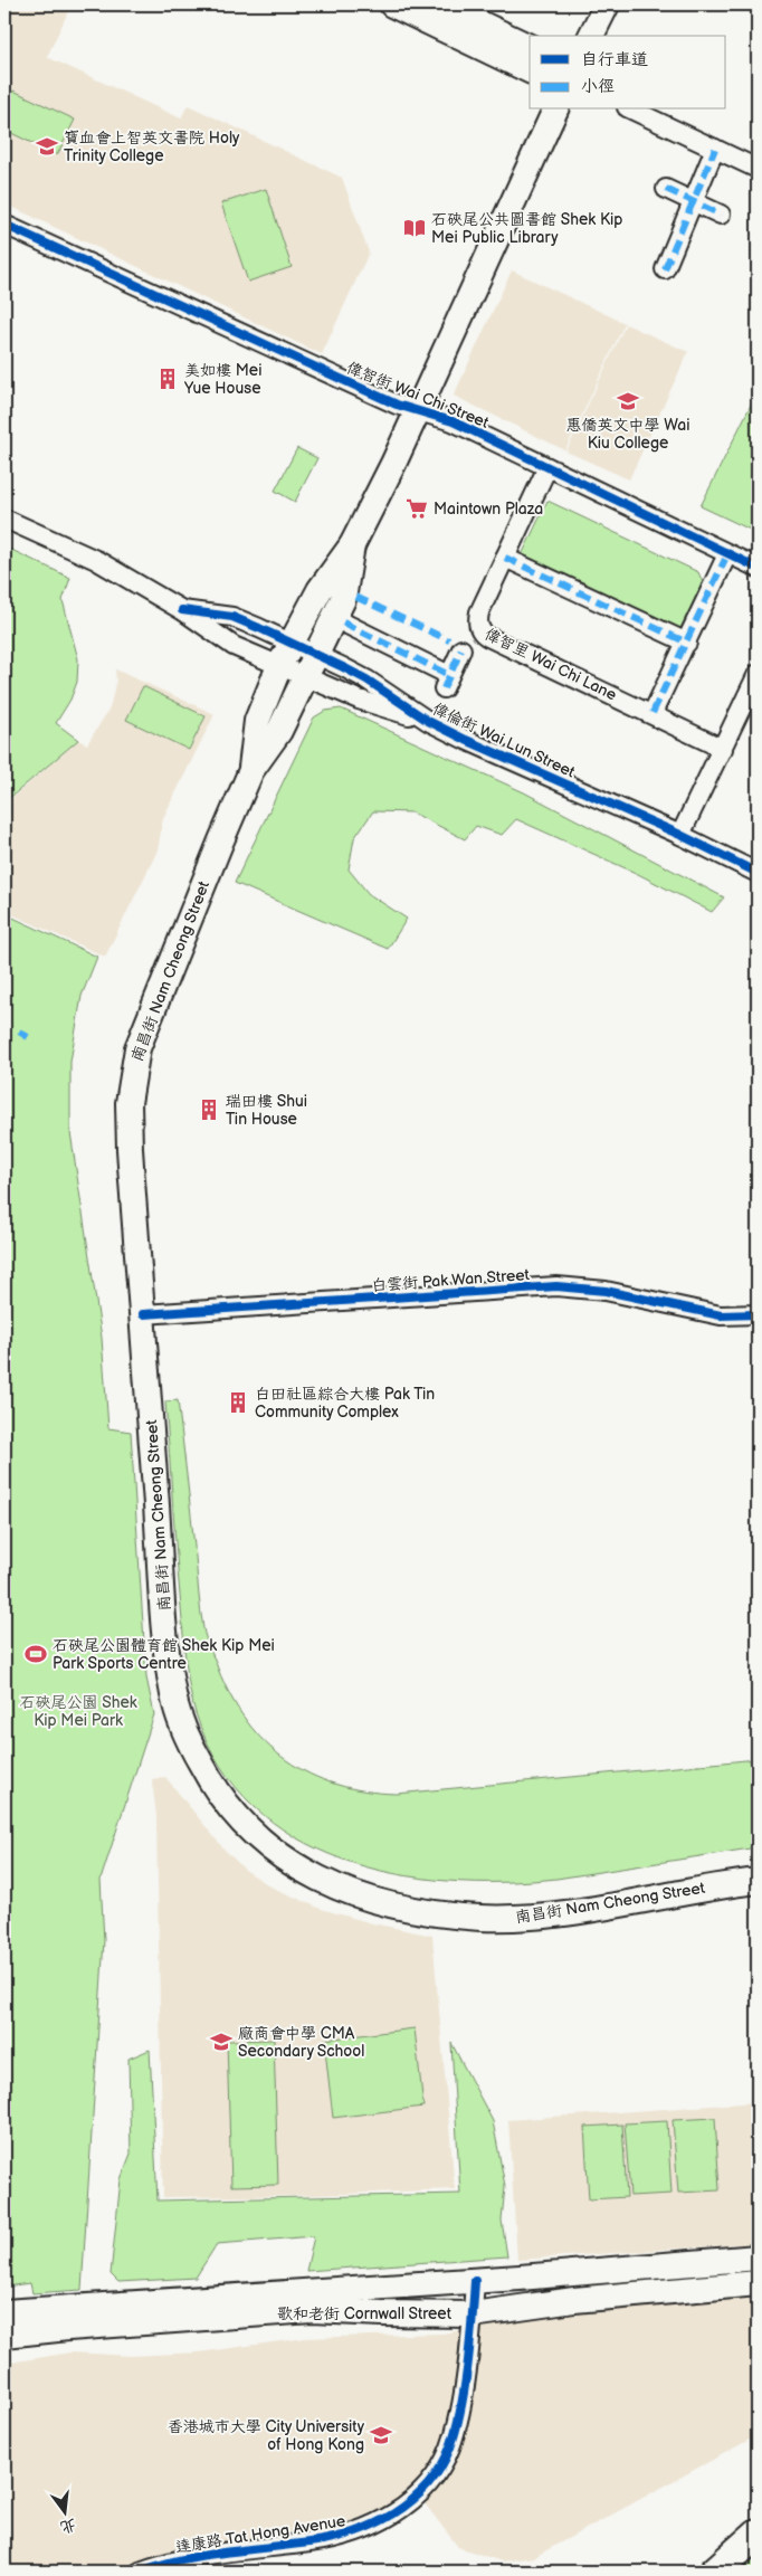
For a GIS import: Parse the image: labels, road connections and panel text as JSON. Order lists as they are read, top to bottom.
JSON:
{
  "streets": {
    "main road": ["南昌街 Nam Cheong Street", "歌和老街 Cornwall Street"],
    "street": [
      "偉智街 Wai Chi Street",
      "偉智里 Wai Chi Lane",
      "偉倫街 Wai Lun Street",
      "白雲街 Pak Wan Street",
      "達康路 Tat Hong Avenue"
    ]
  },
  "crossings": [
    ["偉智街 Wai Chi Street", "偉智里 Wai Chi Lane"],
    ["偉智街 Wai Chi Street", "南昌街 Nam Cheong Street"],
    ["偉倫街 Wai Lun Street", "南昌街 Nam Cheong Street"],
    ["南昌街 Nam Cheong Street", "白雲街 Pak Wan Street"],
    ["歌和老街 Cornwall Street", "達康路 Tat Hong Avenue"]
  ],
  "parks": ["石硤尾公園 Shek Kip Mei Park"],
  "places": {
    "school or university": [
      "寶血會上智英文書院 Holy Trinity College",
      "惠僑英文中學 Wai Kiu College",
      "廠商會中學 CMA Secondary School",
      "香港城市大學 City University of Hong Kong"
    ],
    "library": ["石硤尾公共圖書館 Shek Kip Mei Public Library"],
    "building": ["美如樓 Mei Yue House", "瑞田樓 Shui Tin House", "白田社區綜合大樓 Pak Tin Community Complex"],
    "supermarket": ["Maintown Plaza"],
    "sports": ["石硤尾公園體育館 Shek Kip Mei Park Sports Centre"]
  },
  "legend": ["自行車道", "小徑"],
  "north": "bottom"
}
